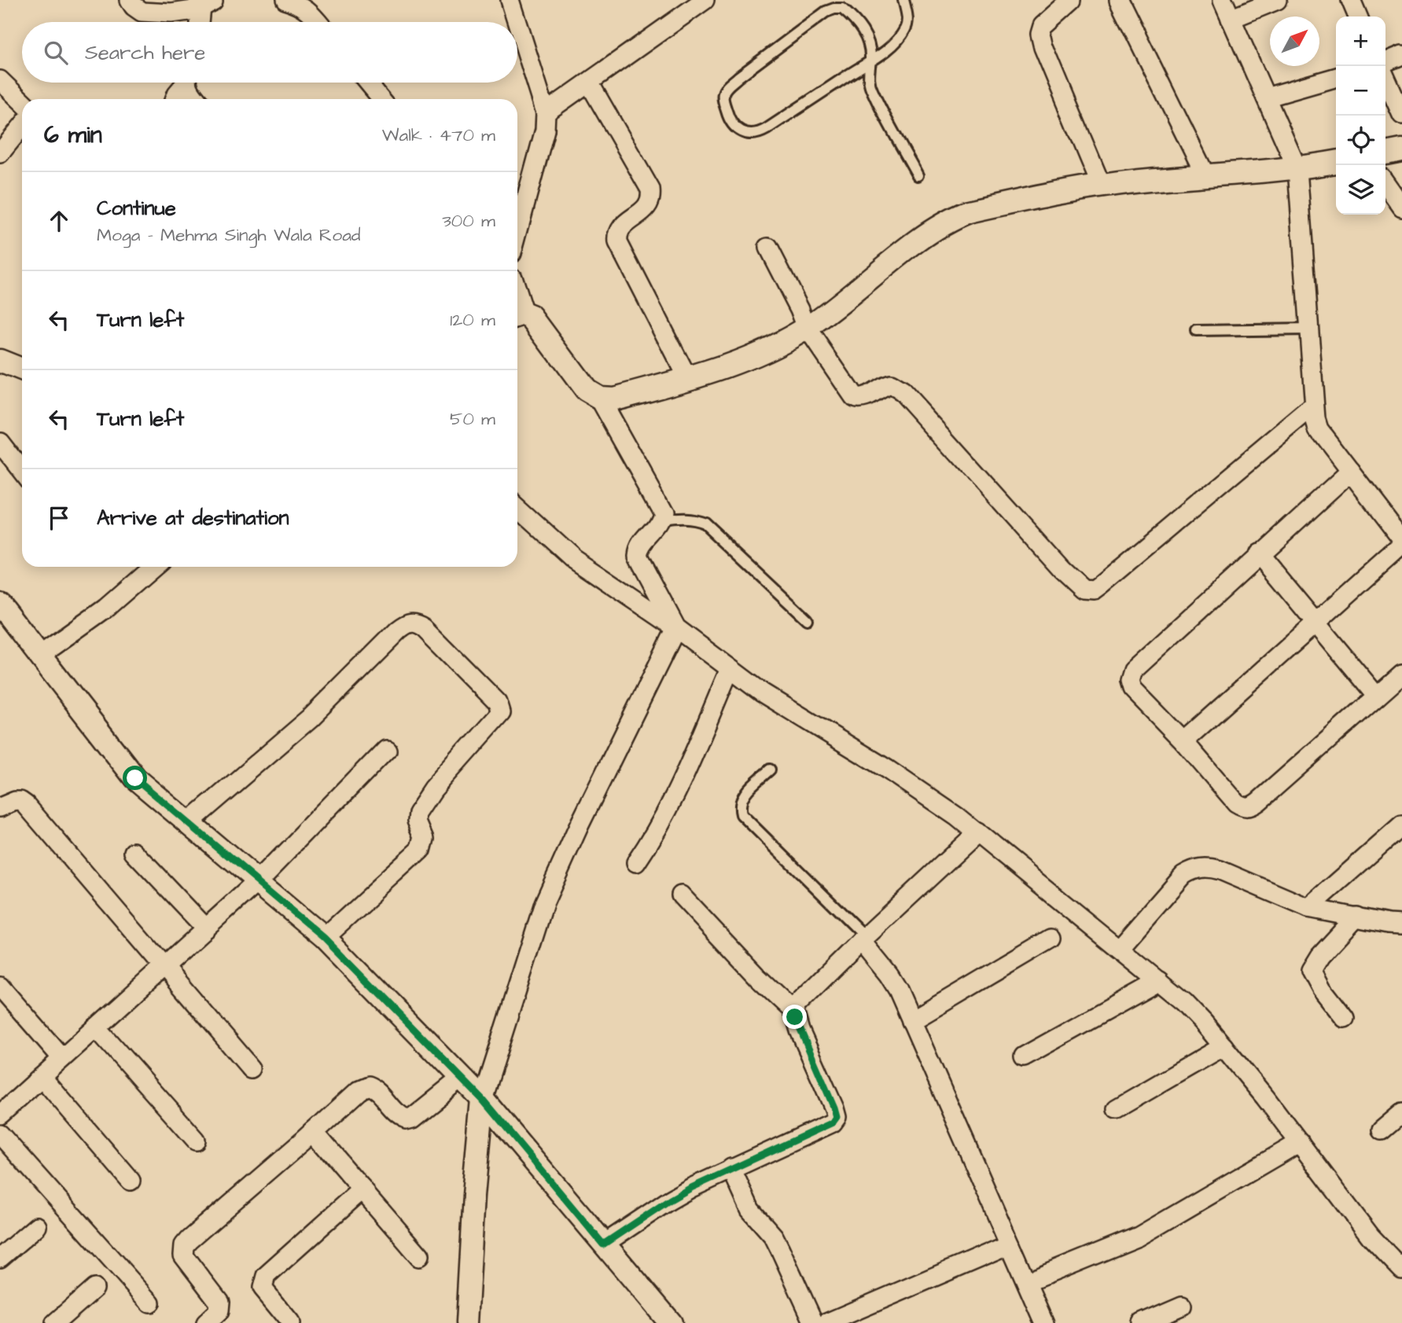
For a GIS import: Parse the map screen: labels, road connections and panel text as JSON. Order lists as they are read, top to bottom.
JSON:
{
  "north": "top right",
  "page": {
    "map_buttons": ["+", "−"],
    "search": "Search here",
    "heading": ["6 min", "Walk · 470 m"],
    "list": [
      ["Continue", "Moga - Mehma Singh Wala Road", "300 m"],
      ["Turn left", "120 m"],
      ["Turn left", "50 m"],
      "Arrive at destination"
    ]
  }
}
